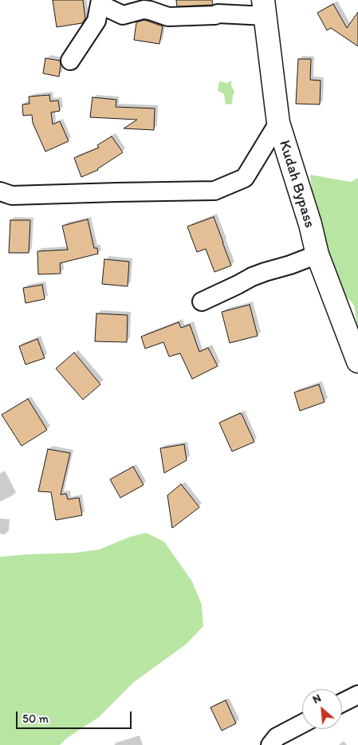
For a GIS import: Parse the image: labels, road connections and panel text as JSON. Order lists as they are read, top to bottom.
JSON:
{
  "streets": {
    "street": ["Kudah Bypass"]
  },
  "scale_bar": "50 m",
  "north": "top left"
}
